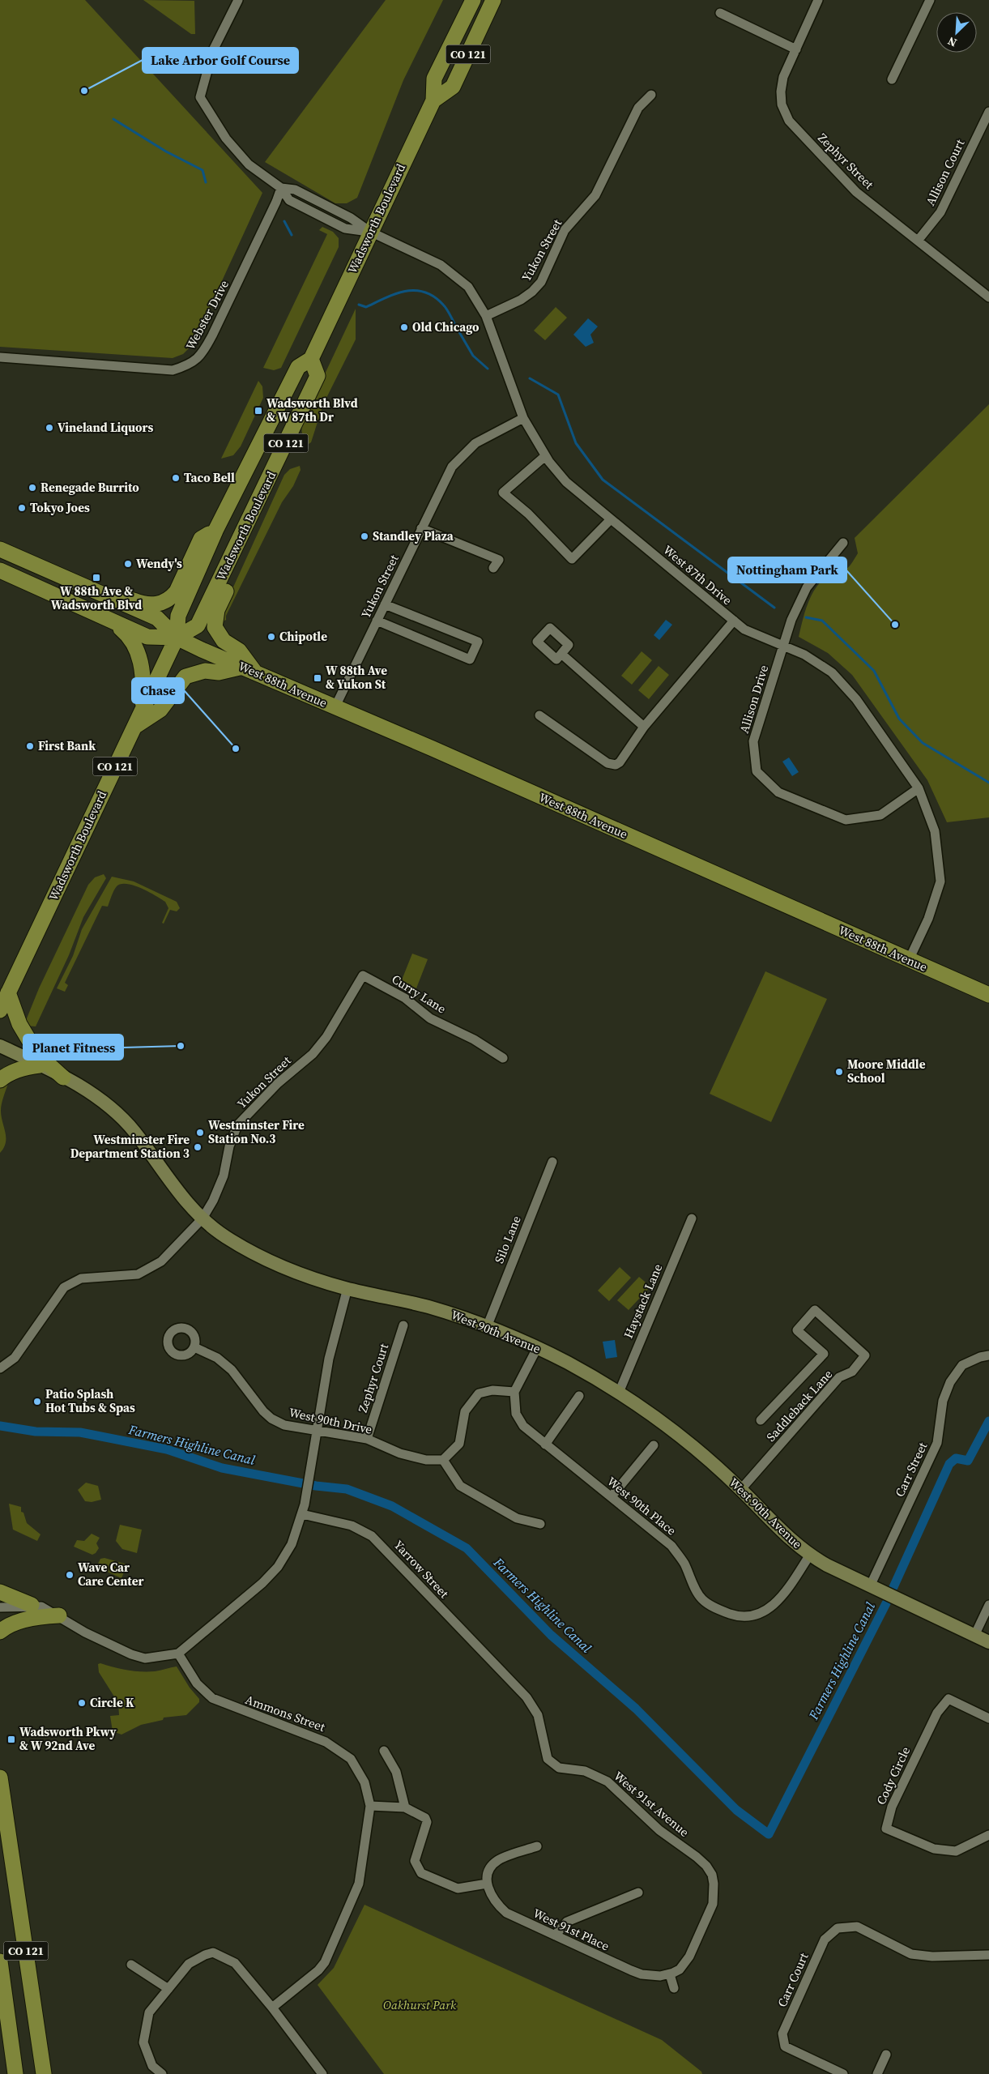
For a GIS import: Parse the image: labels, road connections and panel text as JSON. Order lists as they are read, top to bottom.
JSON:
{
  "streets": {
    "main road": ["CO 121", "Wadsworth Boulevard", "West 88th Avenue"],
    "street": [
      "Zephyr Street",
      "Allison Court",
      "Yukon Street",
      "Webster Drive",
      "West 87th Drive",
      "Allison Drive",
      "Curry Lane",
      "Silo Lane",
      "Haystack Lane",
      "West 90th Avenue",
      "Zephyr Court",
      "Saddleback Lane",
      "West 90th Drive",
      "Carr Street",
      "West 90th Place",
      "Yarrow Street",
      "Ammons Street",
      "Cody Circle",
      "West 91st Avenue",
      "West 91st Place",
      "Carr Court"
    ]
  },
  "crossings": [
    ["Zephyr Street", "Allison Court"],
    ["Wadsworth Boulevard", "West 87th Drive"],
    ["Wadsworth Boulevard", "West 88th Avenue"],
    ["Yukon Street", "West 87th Drive"],
    ["Yukon Street", "West 88th Avenue"],
    ["Yukon Street", "Curry Lane"],
    ["Yukon Street", "West 90th Avenue"],
    ["Webster Drive", "West 87th Drive"],
    ["West 87th Drive", "West 88th Avenue"],
    ["West 87th Drive", "Allison Drive"],
    ["Silo Lane", "West 90th Avenue"],
    ["Haystack Lane", "West 90th Avenue"],
    ["West 90th Avenue", "Saddleback Lane"],
    ["West 90th Avenue", "Carr Street"],
    ["West 90th Avenue", "West 90th Place"],
    ["Zephyr Court", "West 90th Drive"],
    ["Yarrow Street", "West 91st Avenue"],
    ["West 91st Avenue", "West 91st Place"]
  ],
  "water": ["Farmers Highline Canal"],
  "parks": ["Oakhurst Park"],
  "places": {
    "other": [
      "Lake Arbor Golf Course",
      "Old Chicago",
      "Vineland Liquors",
      "Taco Bell",
      "Renegade Burrito",
      "Tokyo Joes",
      "Standley Plaza",
      "Wendy's",
      "Nottingham Park",
      "Chipotle",
      "First Bank",
      "Chase",
      "Planet Fitness",
      "Moore Middle School",
      "Westminster Fire Station No.3",
      "Westminster Fire Department Station 3",
      "Patio Splash Hot Tubs & Spas",
      "Wave Car Care Center",
      "Circle K"
    ],
    "transit": [
      "Wadsworth Blvd & W 87th Dr",
      "W 88th Ave & Wadsworth Blvd",
      "W 88th Ave & Yukon St",
      "Wadsworth Pkwy & W 92nd Ave"
    ]
  },
  "north": "bottom left"
}
